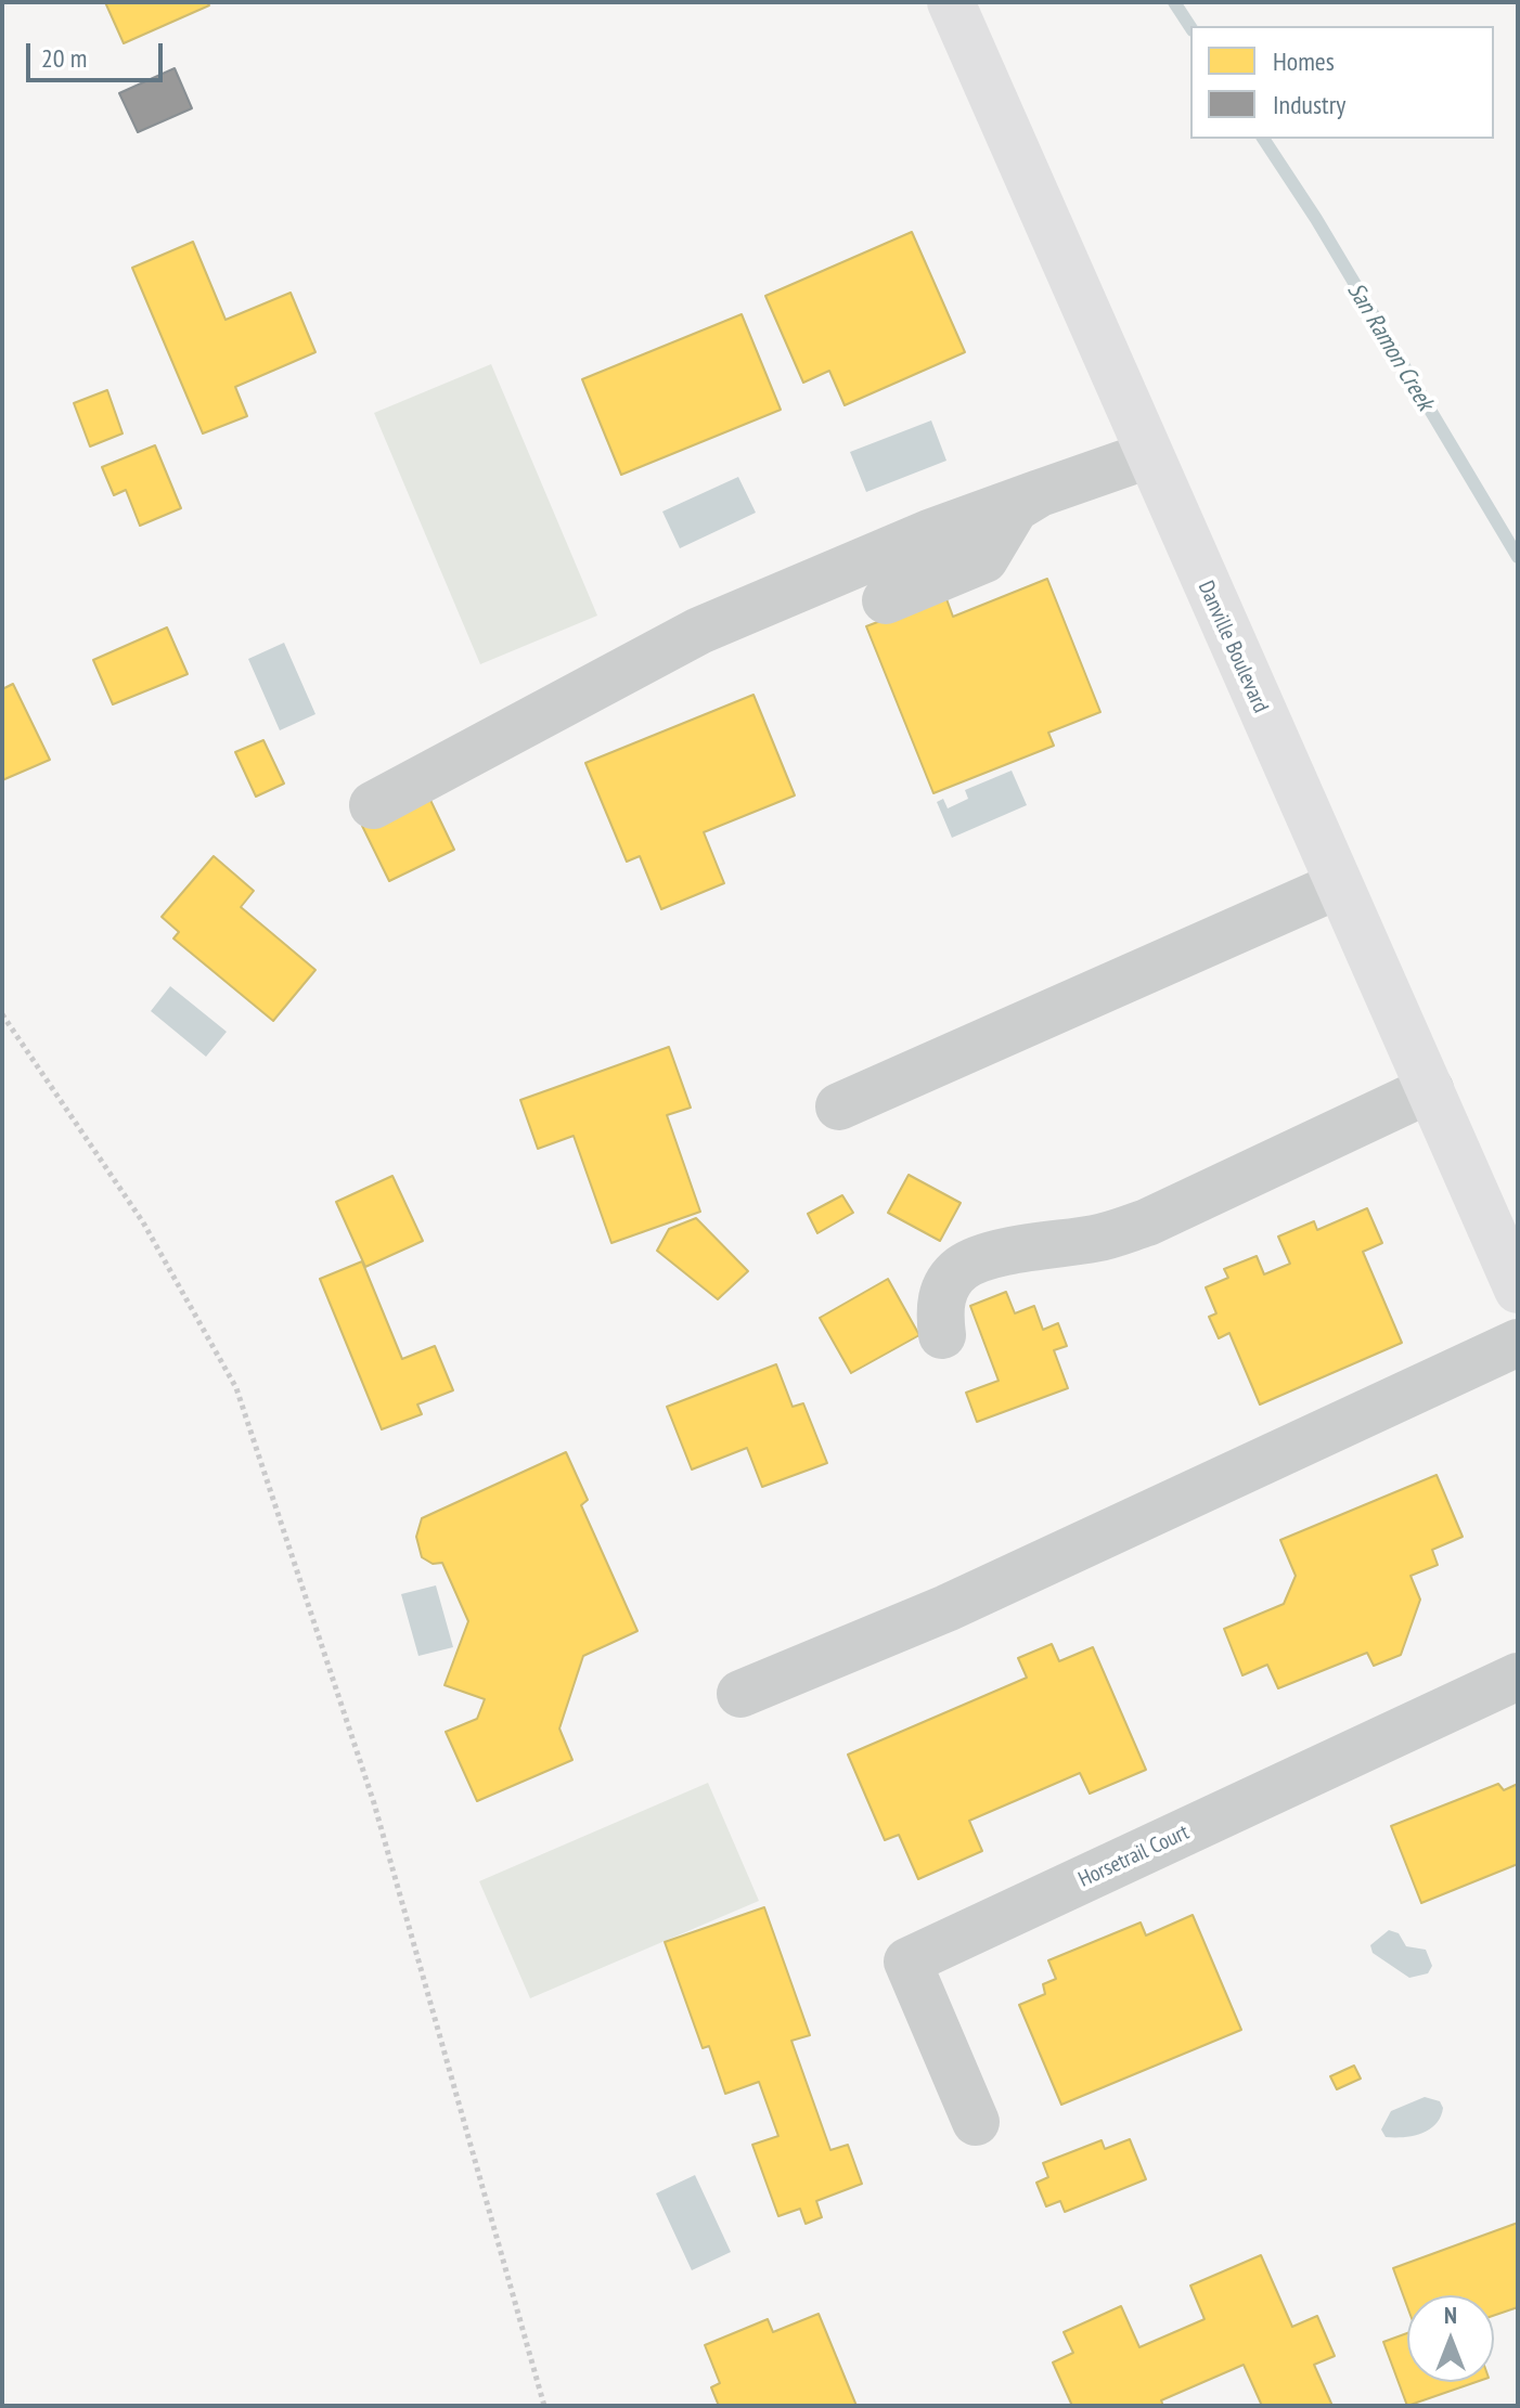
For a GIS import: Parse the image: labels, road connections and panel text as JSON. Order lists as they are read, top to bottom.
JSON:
{
  "streets": {
    "main road": ["Danville Boulevard"],
    "street": ["Horsetrail Court"]
  },
  "water": ["San Ramon Creek"],
  "legend": ["Homes", "Industry"],
  "scale_bar": "20 m",
  "north": "top"
}
